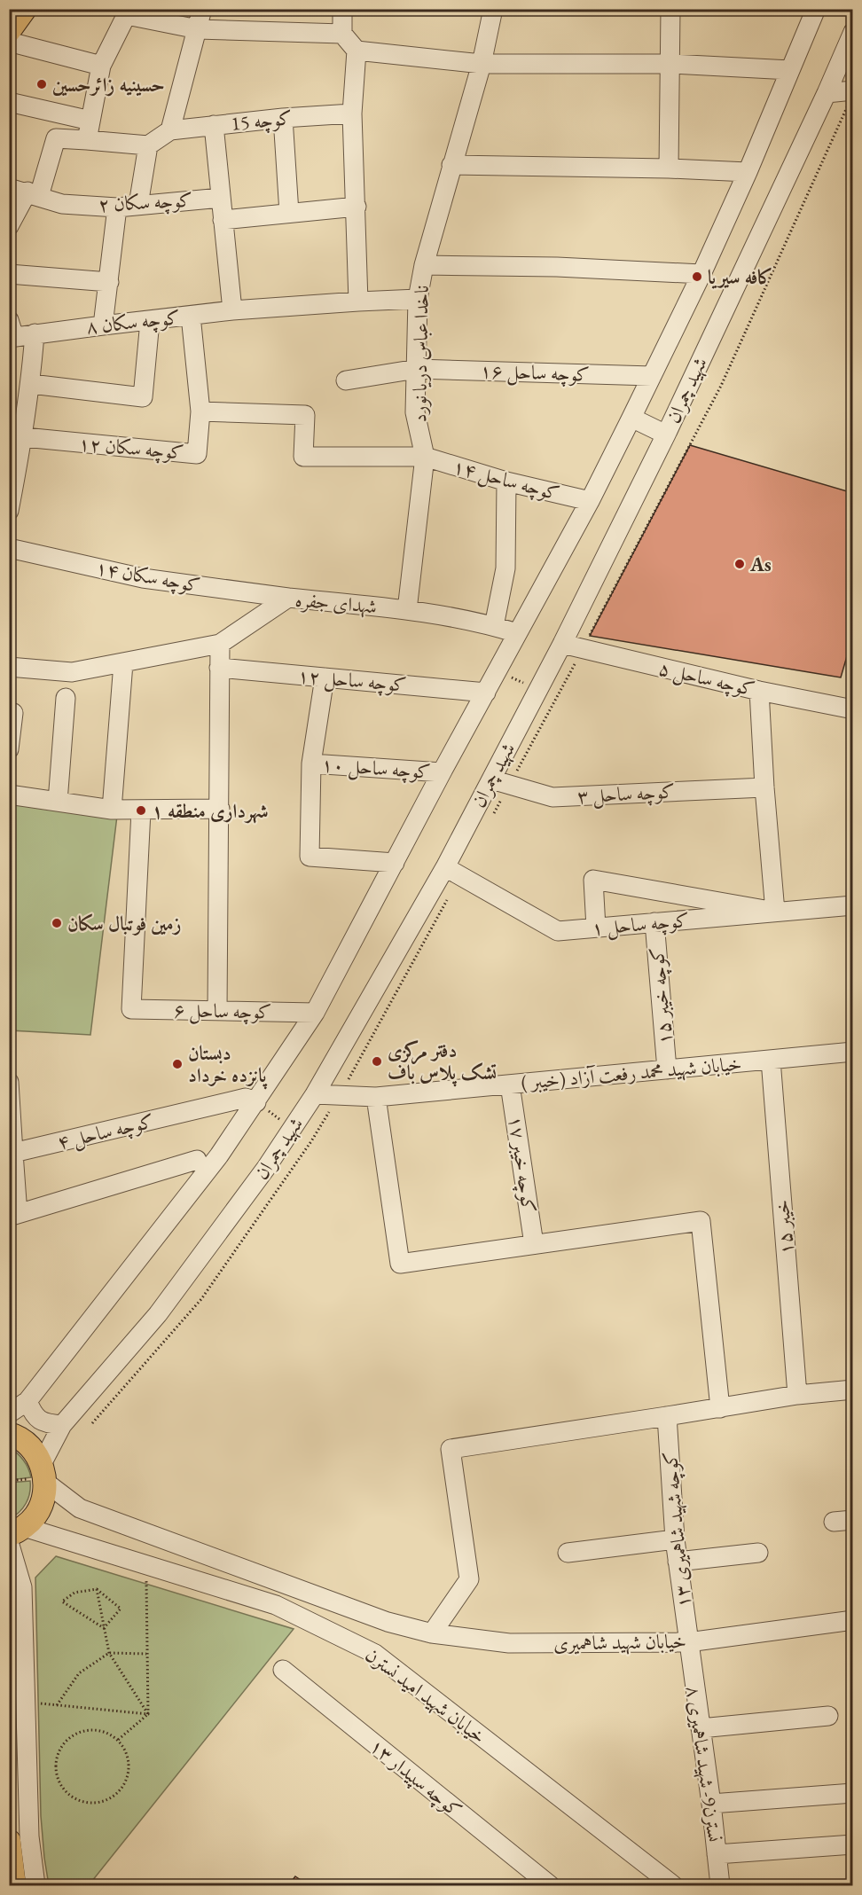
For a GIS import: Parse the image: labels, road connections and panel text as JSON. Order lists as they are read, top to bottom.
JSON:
{
  "streets": {
    "street": [
      "کوچه 15",
      "کوچه سکان ۲",
      "کوچه سکان ۸",
      "ناخدا عباس دریا نورد",
      "کوچه ساحل ۱۶",
      "شهید چمران",
      "کوچه سکان ۱۲",
      "کوچه ساحل ۱۴",
      "کوچه سکان ۱۴",
      "شهدای جفره",
      "کوچه ساحل ۵",
      "کوچه ساحل ۱۲",
      "کوچه ساحل ۱۰",
      "کوچه ساحل ۳",
      "کوچه ساحل ۱",
      "کوچه خیبر ۱۵",
      "کوچه ساحل ۶",
      "( خیبر) خیابان شهید محمد رفعت آزاد",
      "کوچه ساحل ۴",
      "کوچه خیبر ۱۷",
      "خیبر ۱۵",
      "کوچه شهید شاهمیری ۱۳",
      "خیابان شهید شاهمیری",
      "خیابان شهید امید نسترن",
      "نسترن9- شهید شاهمیری ۸",
      "کوچه سپیدار ۱۳"
    ]
  },
  "crossings": [
    ["کوچه سکان ۸", "ناخدا عباس دریا نورد"],
    ["ناخدا عباس دریا نورد", "کوچه ساحل ۱۶"],
    ["ناخدا عباس دریا نورد", "کوچه ساحل ۱۴"],
    ["ناخدا عباس دریا نورد", "شهدای جفره"],
    ["کوچه ساحل ۱۶", "شهید چمران"],
    ["شهید چمران", "کوچه ساحل ۱۴"],
    ["شهید چمران", "شهدای جفره"],
    ["شهید چمران", "کوچه ساحل ۵"],
    ["شهید چمران", "کوچه ساحل ۱۲"],
    ["شهید چمران", "کوچه ساحل ۱۰"],
    ["شهید چمران", "کوچه ساحل ۳"],
    ["شهید چمران", "کوچه ساحل ۱"],
    ["شهید چمران", "کوچه ساحل ۶"],
    ["شهید چمران", "( خیبر) خیابان شهید محمد رفعت آزاد"],
    ["شهید چمران", "کوچه ساحل ۴"],
    ["شهید چمران", "خیابان شهید امید نسترن"],
    ["کوچه سکان ۱۲", "کوچه ساحل ۱۴"],
    ["کوچه سکان ۱۴", "شهدای جفره"],
    ["کوچه ساحل ۱", "کوچه خیبر ۱۵"],
    ["کوچه خیبر ۱۵", "( خیبر) خیابان شهید محمد رفعت آزاد"],
    ["( خیبر) خیابان شهید محمد رفعت آزاد", "کوچه خیبر ۱۷"],
    ["( خیبر) خیابان شهید محمد رفعت آزاد", "خیبر ۱۵"],
    ["کوچه شهید شاهمیری ۱۳", "خیابان شهید شاهمیری"],
    ["کوچه شهید شاهمیری ۱۳", "نسترن9- شهید شاهمیری ۸"],
    ["خیابان شهید شاهمیری", "خیابان شهید امید نسترن"],
    ["خیابان شهید شاهمیری", "نسترن9- شهید شاهمیری ۸"]
  ],
  "places": [
    "حسینیه زائرحسین",
    "کافه سیریا",
    "As",
    "شهرداری منطقه ١",
    "زمین فوتبال سکان",
    "دفتر مرکزی تشک پلاس باف",
    "دبستان پانزده خرداد"
  ]
}
